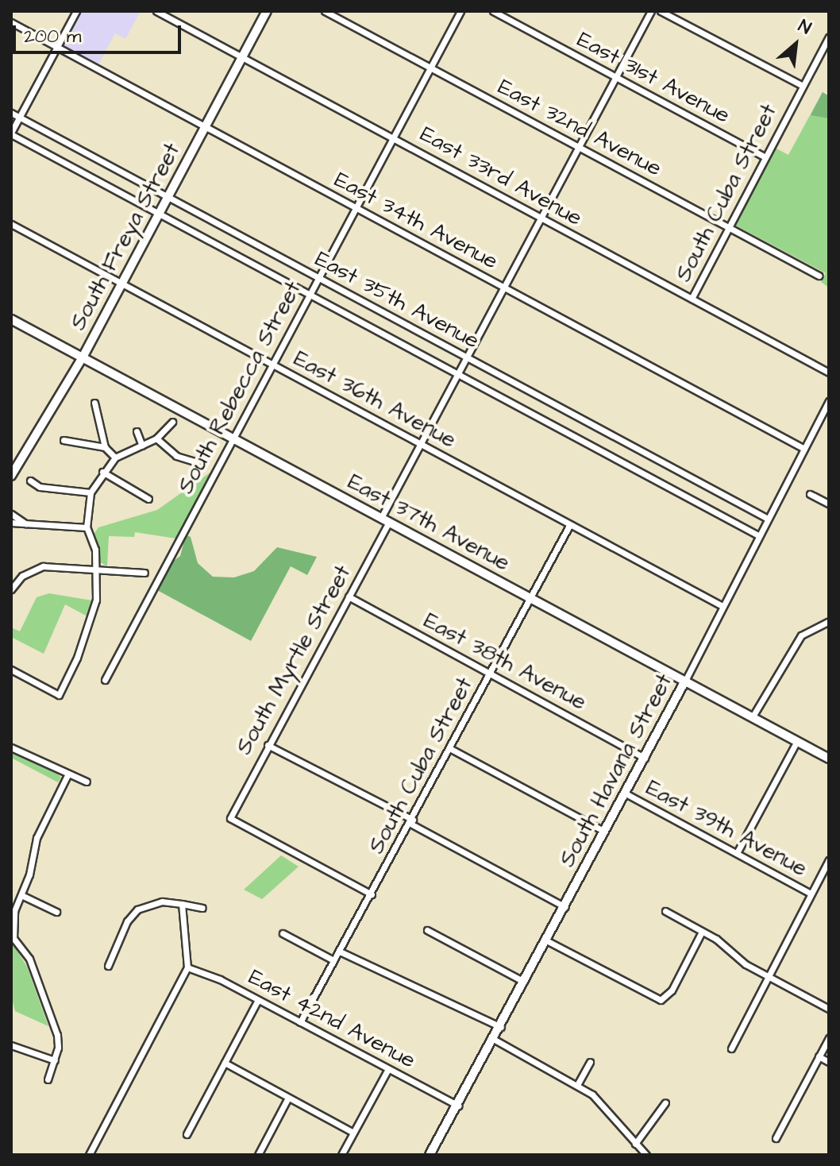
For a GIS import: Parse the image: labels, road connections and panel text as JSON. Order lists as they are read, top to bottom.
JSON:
{
  "streets": {
    "street": [
      "East 31st Avenue",
      "East 32nd Avenue",
      "East 33rd Avenue",
      "South Cuba Street",
      "East 34th Avenue",
      "South Freya Street",
      "East 35th Avenue",
      "South Rebecca Street",
      "East 36th Avenue",
      "East 37th Avenue",
      "South Myrtle Street",
      "East 38th Avenue",
      "South Havana Street",
      "East 39th Avenue",
      "East 42nd Avenue"
    ]
  },
  "crossings": [
    ["East 31st Avenue", "South Cuba Street"],
    ["East 31st Avenue", "South Myrtle Street"],
    ["East 32nd Avenue", "South Cuba Street"],
    ["East 32nd Avenue", "South Rebecca Street"],
    ["East 32nd Avenue", "South Myrtle Street"],
    ["East 33rd Avenue", "South Cuba Street"],
    ["East 33rd Avenue", "South Freya Street"],
    ["East 33rd Avenue", "South Rebecca Street"],
    ["East 33rd Avenue", "South Myrtle Street"],
    ["South Cuba Street", "East 36th Avenue"],
    ["South Cuba Street", "East 37th Avenue"],
    ["South Cuba Street", "South Myrtle Street"],
    ["South Cuba Street", "East 38th Avenue"],
    ["South Cuba Street", "East 42nd Avenue"],
    ["East 34th Avenue", "South Freya Street"],
    ["East 34th Avenue", "South Rebecca Street"],
    ["East 34th Avenue", "South Myrtle Street"],
    ["East 34th Avenue", "South Havana Street"],
    ["South Freya Street", "East 35th Avenue"],
    ["South Freya Street", "East 36th Avenue"],
    ["South Freya Street", "East 37th Avenue"],
    ["East 35th Avenue", "South Rebecca Street"],
    ["East 35th Avenue", "South Myrtle Street"],
    ["East 35th Avenue", "South Havana Street"],
    ["South Rebecca Street", "East 36th Avenue"],
    ["South Rebecca Street", "East 37th Avenue"],
    ["East 36th Avenue", "South Myrtle Street"],
    ["East 36th Avenue", "South Havana Street"],
    ["East 37th Avenue", "South Myrtle Street"],
    ["East 37th Avenue", "South Havana Street"],
    ["South Myrtle Street", "East 38th Avenue"],
    ["East 38th Avenue", "South Havana Street"],
    ["South Havana Street", "East 39th Avenue"],
    ["South Havana Street", "East 42nd Avenue"]
  ],
  "scale_bar": "200 m",
  "north": "top right"
}
